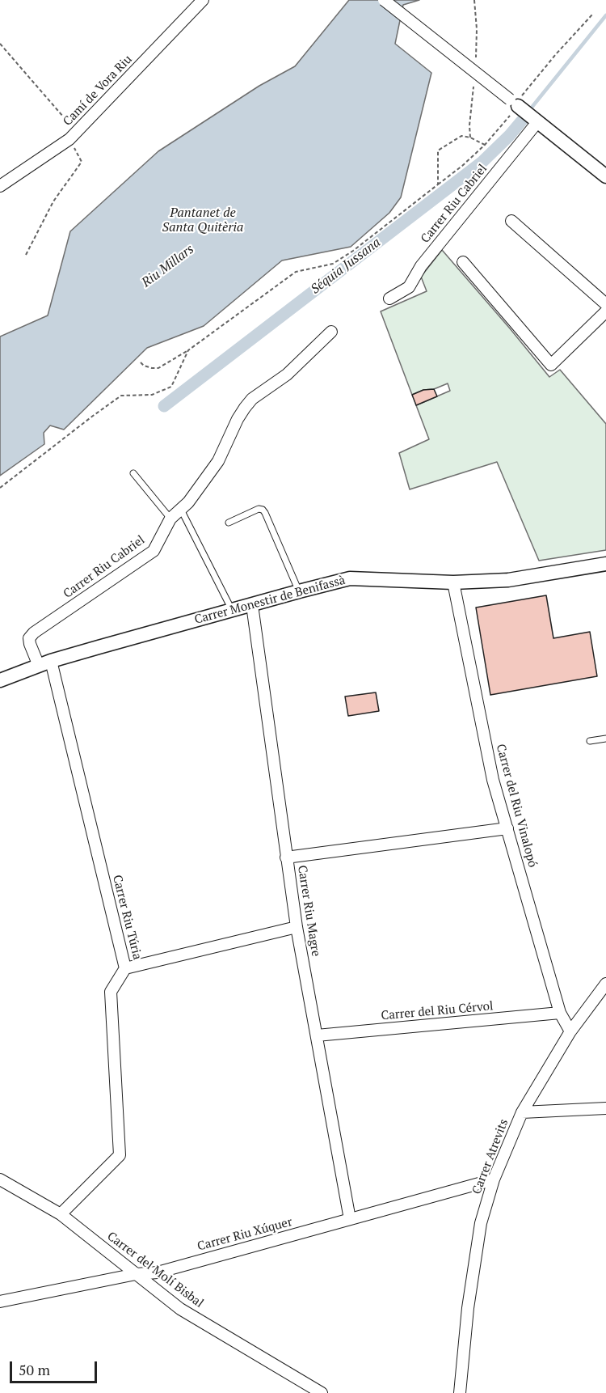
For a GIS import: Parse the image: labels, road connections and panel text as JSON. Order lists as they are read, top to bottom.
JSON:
{
  "streets": {
    "street": [
      "Camí de Vora Riu",
      "Carrer Riu Cabriel",
      "Carrer Monestir de Benifassà",
      "Carrer del Riu Vinalopó",
      "Carrer Riu Magre",
      "Carrer Riu Túria",
      "Carrer del Riu Cérvol",
      "Carrer Atrevits",
      "Carrer Riu Xúquer",
      "Carrer del Molí Bisbal"
    ]
  },
  "crossings": [
    ["Carrer Riu Cabriel", "Carrer Monestir de Benifassà"],
    ["Carrer Riu Cabriel", "Carrer Riu Túria"],
    ["Carrer Monestir de Benifassà", "Carrer del Riu Vinalopó"],
    ["Carrer Monestir de Benifassà", "Carrer Riu Magre"],
    ["Carrer Monestir de Benifassà", "Carrer Riu Túria"],
    ["Carrer del Riu Vinalopó", "Carrer del Riu Cérvol"],
    ["Carrer del Riu Vinalopó", "Carrer Atrevits"],
    ["Carrer Riu Magre", "Carrer del Riu Cérvol"],
    ["Carrer Riu Magre", "Carrer Riu Xúquer"],
    ["Carrer Riu Túria", "Carrer del Molí Bisbal"],
    ["Carrer Atrevits", "Carrer Riu Xúquer"],
    ["Carrer Riu Xúquer", "Carrer del Molí Bisbal"]
  ],
  "water": ["Pantanet de Santa Quitèria", "Riu Millars", "Séquia Jussana"],
  "scale_bar": "50 m"
}
